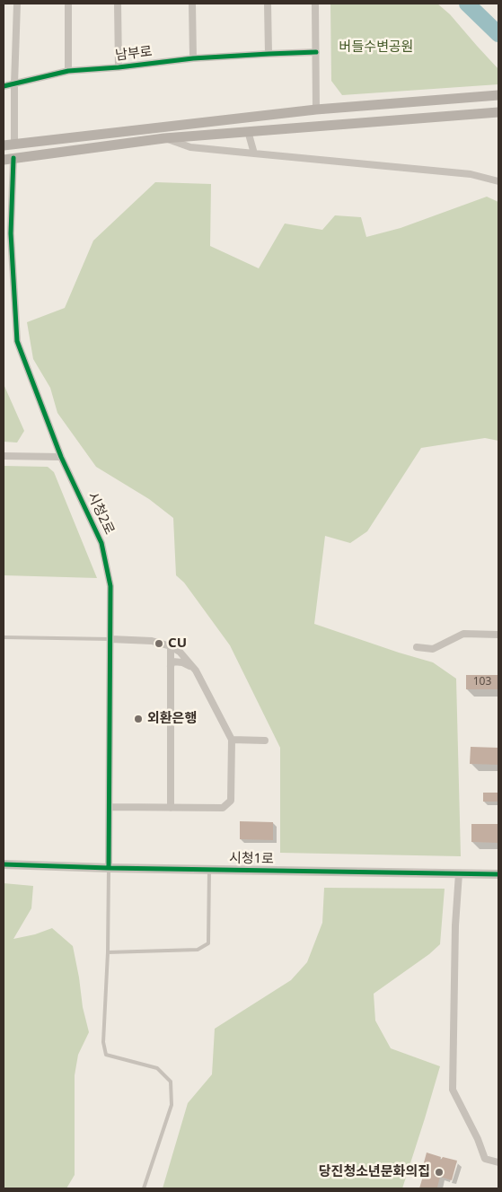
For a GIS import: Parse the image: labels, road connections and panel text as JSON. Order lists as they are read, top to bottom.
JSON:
{
  "streets": {
    "street": ["남부로", "시청2로", "시청1로"]
  },
  "crossings": [
    ["시청2로", "시청1로"]
  ],
  "parks": ["버들수변공원"],
  "places": ["CU", "외환은행", "당진청소년문화의집"],
  "house_numbers": ["103"]
}
